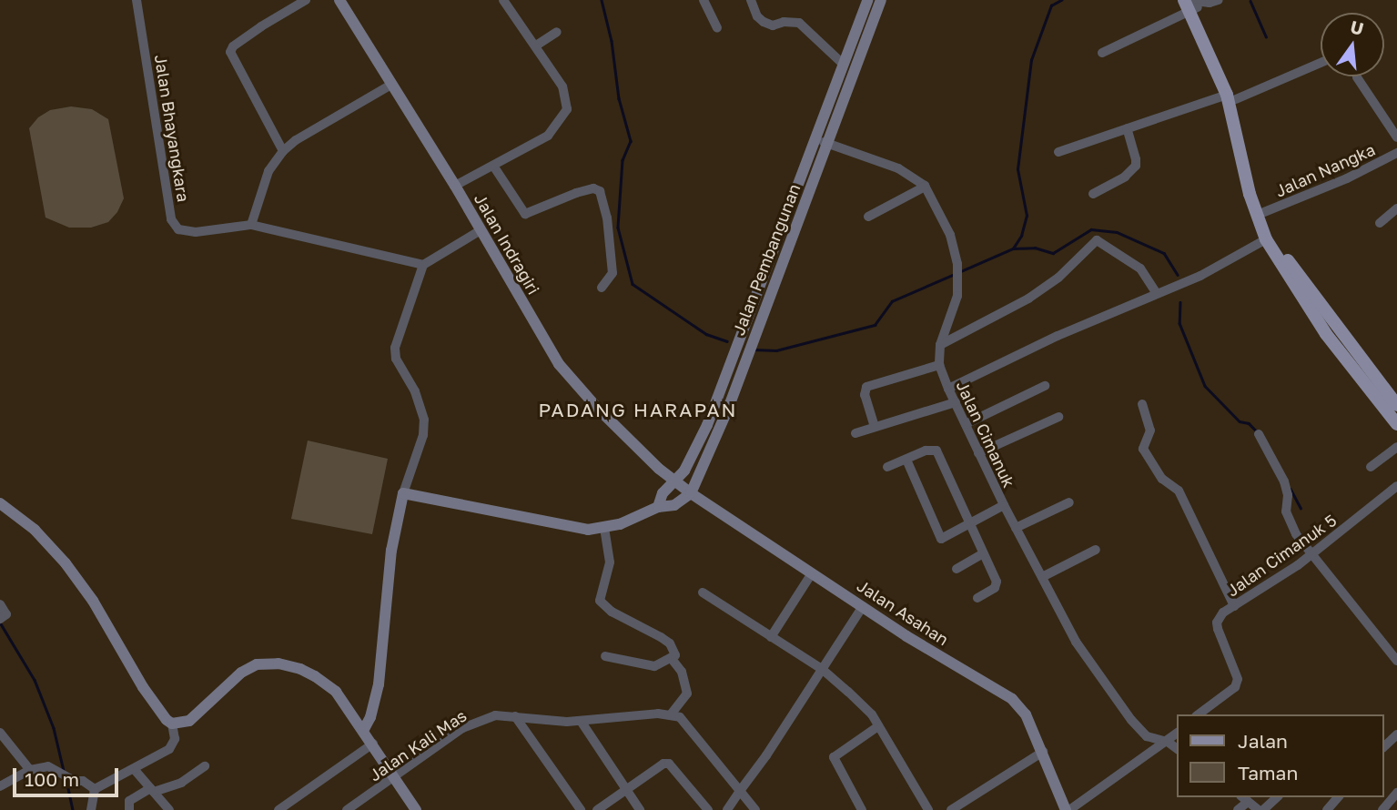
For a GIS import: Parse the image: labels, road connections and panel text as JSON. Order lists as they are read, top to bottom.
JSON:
{
  "streets": {
    "street": [
      "Jalan Bhayangkara",
      "Jalan Nangka",
      "Jalan Indragiri",
      "Jalan Pembangunan",
      "Jalan Cimanuk",
      "Jalan Cimanuk 5",
      "Jalan Asahan",
      "Jalan Kali Mas"
    ]
  },
  "crossings": [
    ["Jalan Indragiri", "Jalan Pembangunan"],
    ["Jalan Indragiri", "Jalan Asahan"],
    ["Jalan Pembangunan", "Jalan Cimanuk"],
    ["Jalan Pembangunan", "Jalan Asahan"]
  ],
  "districts": ["PADANG HARAPAN"],
  "legend": ["Jalan", "Taman"],
  "scale_bar": "100 m",
  "north": "top"
}
